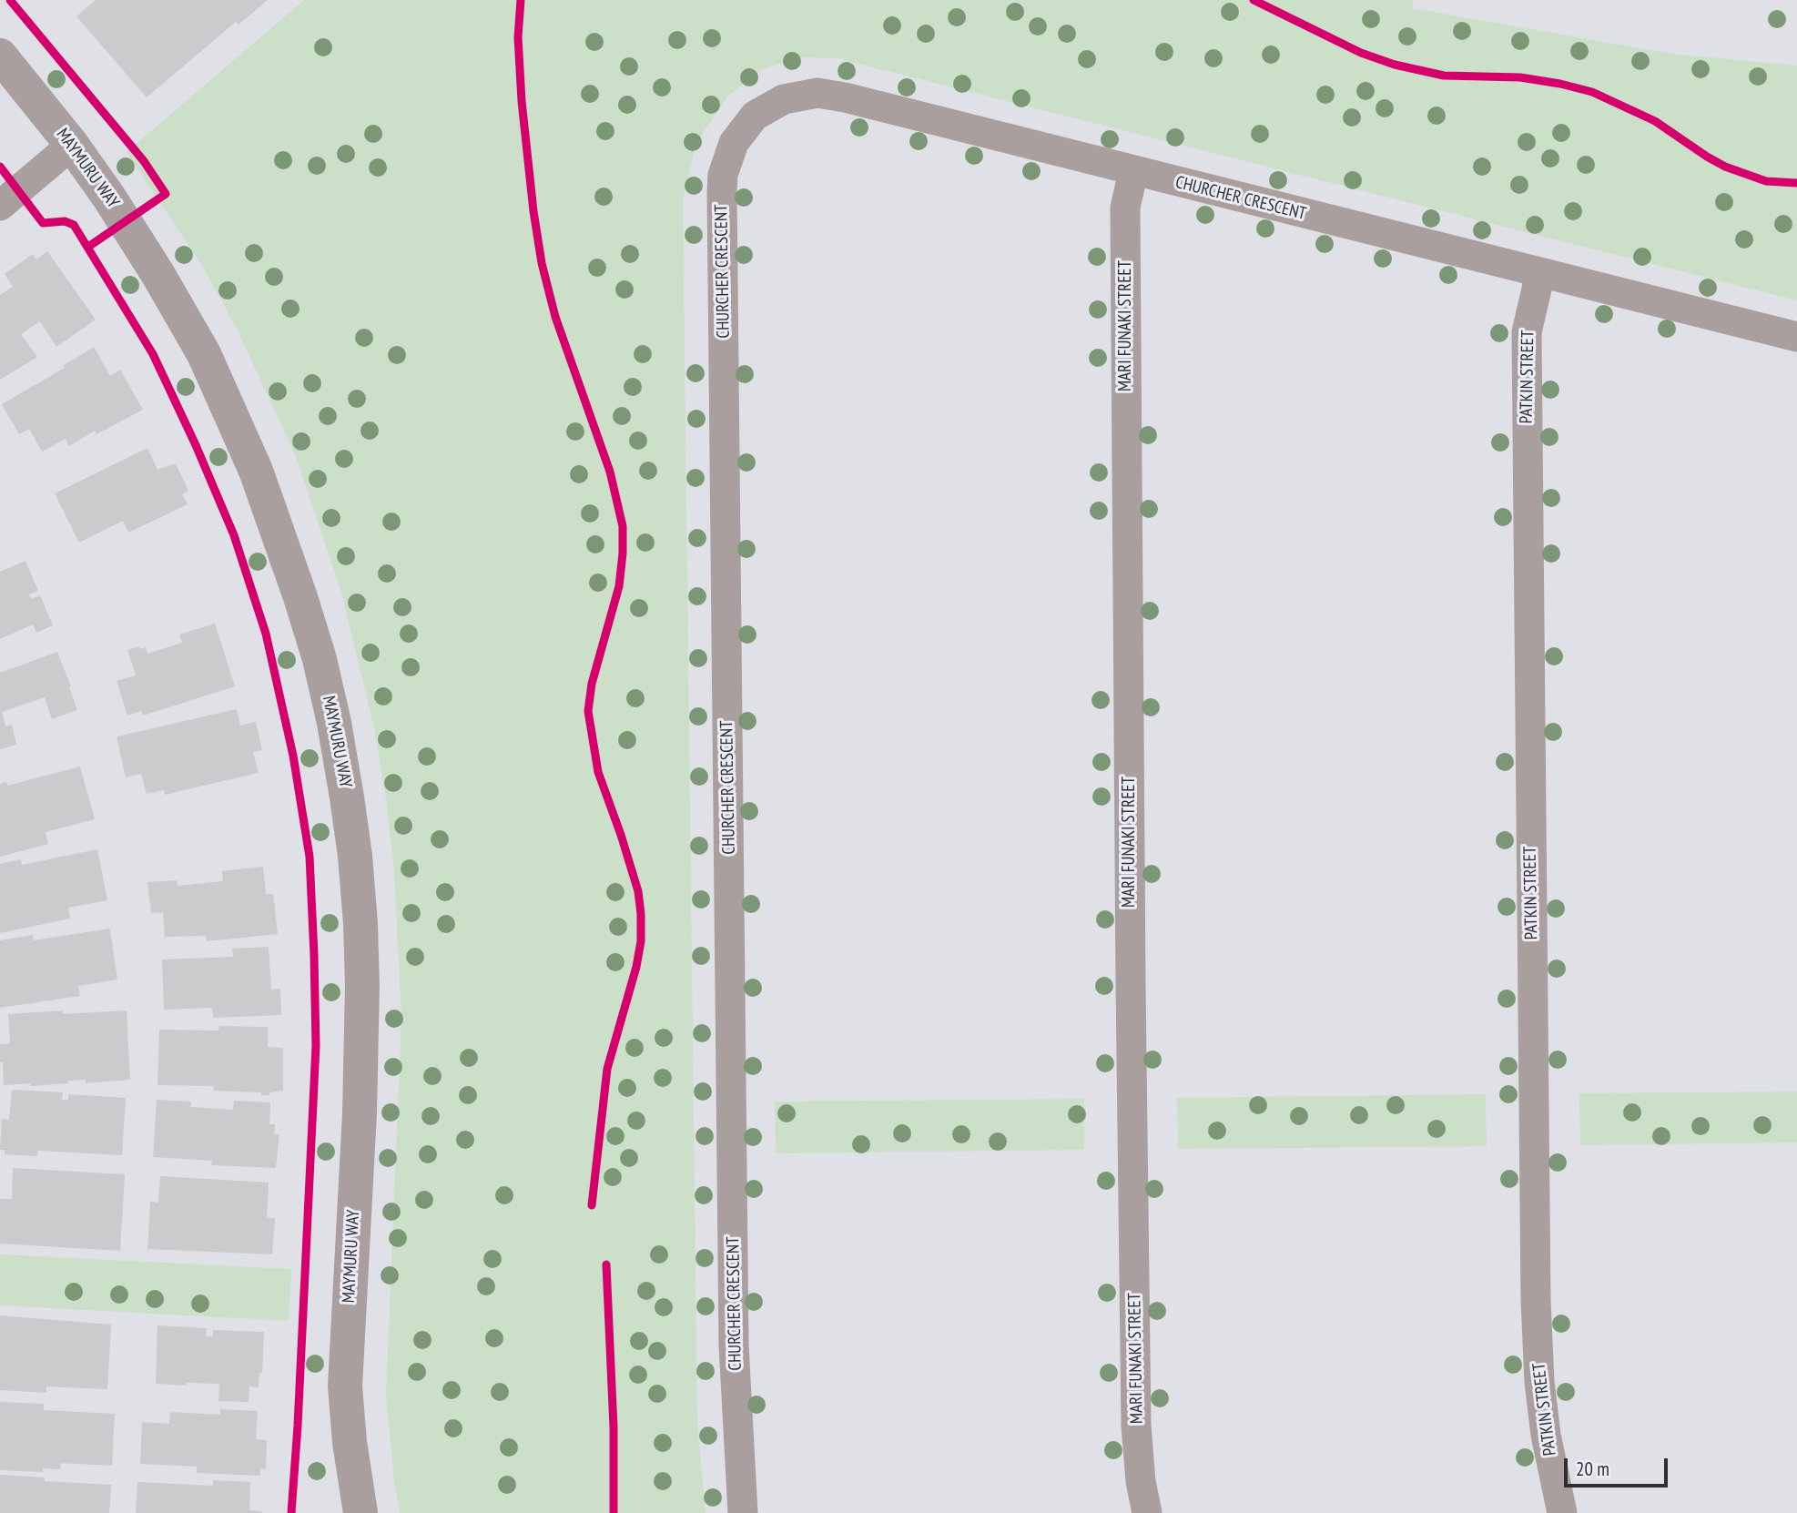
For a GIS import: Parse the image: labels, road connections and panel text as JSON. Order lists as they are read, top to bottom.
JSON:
{
  "streets": {
    "street": [
      "MAYMURU WAY",
      "CHURCHER CRESCENT",
      "MARI FUNAKI STREET",
      "PATKIN STREET"
    ]
  },
  "crossings": [
    ["CHURCHER CRESCENT", "MARI FUNAKI STREET"],
    ["CHURCHER CRESCENT", "PATKIN STREET"]
  ],
  "scale_bar": "20 m"
}
